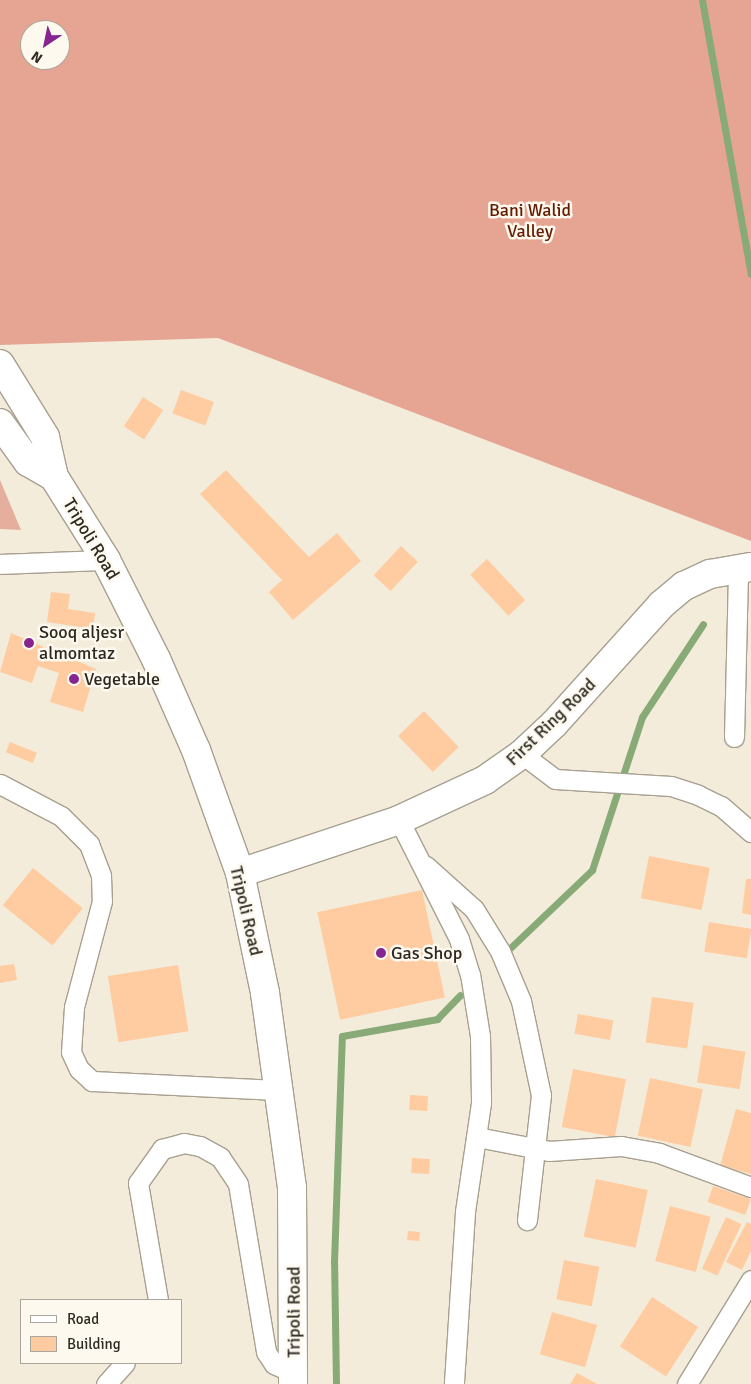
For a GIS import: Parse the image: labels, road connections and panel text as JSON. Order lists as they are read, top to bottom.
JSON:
{
  "streets": {
    "main road": ["Tripoli Road", "First Ring Road"]
  },
  "crossings": [
    ["Tripoli Road", "First Ring Road"]
  ],
  "parks": ["Bani Walid Valley"],
  "places": ["Sooq aljesr almomtaz", "Vegetable", "Gas Shop"],
  "legend": ["Road", "Building"],
  "north": "bottom left"
}
